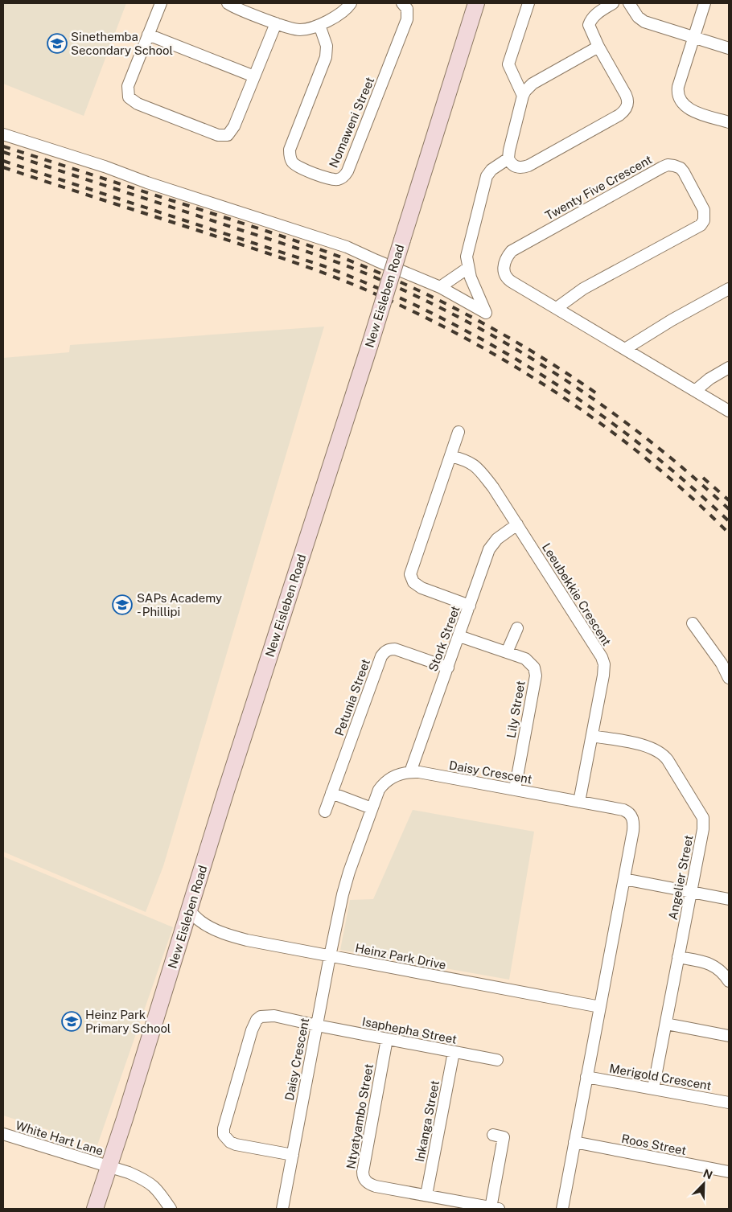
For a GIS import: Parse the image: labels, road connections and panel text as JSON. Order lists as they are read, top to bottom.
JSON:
{
  "streets": {
    "main road": ["New Eisleben Road"],
    "street": [
      "Nomaweni Street",
      "Twenty Five Crescent",
      "Leeubekkie Crescent",
      "Stork Street",
      "Petunia Street",
      "Lily Street",
      "Daisy Crescent",
      "Angelier Street",
      "Heinz Park Drive",
      "Isaphepha Street",
      "Merigold Crescent",
      "Ntyatyambo Street",
      "Inkanga Street",
      "White Hart Lane",
      "Roos Street"
    ]
  },
  "crossings": [
    ["New Eisleben Road", "Heinz Park Drive"],
    ["New Eisleben Road", "White Hart Lane"],
    ["Leeubekkie Crescent", "Stork Street"],
    ["Leeubekkie Crescent", "Daisy Crescent"],
    ["Leeubekkie Crescent", "Angelier Street"],
    ["Stork Street", "Petunia Street"],
    ["Stork Street", "Lily Street"],
    ["Stork Street", "Daisy Crescent"],
    ["Lily Street", "Daisy Crescent"],
    ["Daisy Crescent", "Heinz Park Drive"],
    ["Daisy Crescent", "Isaphepha Street"],
    ["Daisy Crescent", "Merigold Crescent"],
    ["Daisy Crescent", "Roos Street"],
    ["Angelier Street", "Merigold Crescent"],
    ["Isaphepha Street", "Ntyatyambo Street"],
    ["Isaphepha Street", "Inkanga Street"],
    ["Ntyatyambo Street", "Inkanga Street"]
  ],
  "places": {
    "school or university": ["Sinethemba Secondary School", "SAPs Academy - Phillipi", "Heinz Park Primary School"]
  },
  "north": "top right"
}
